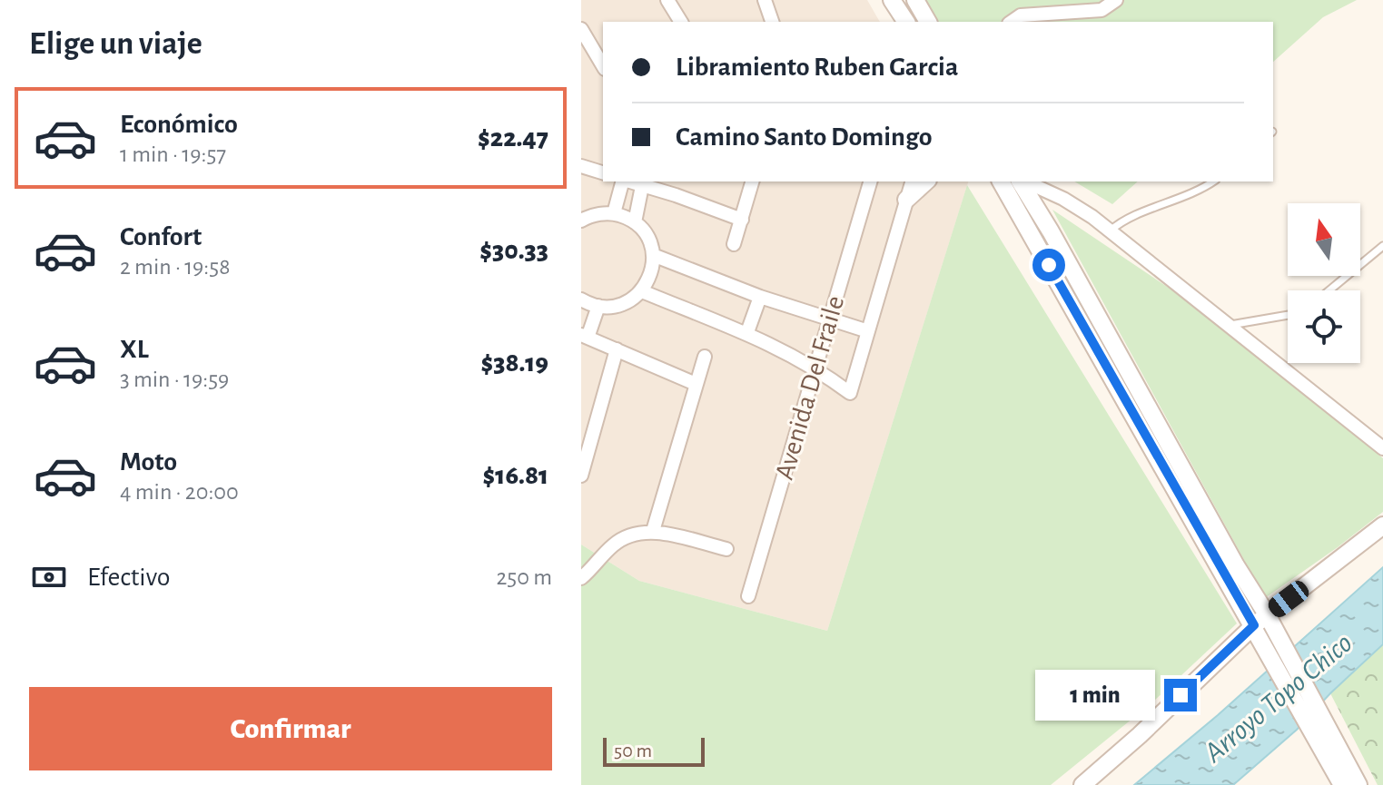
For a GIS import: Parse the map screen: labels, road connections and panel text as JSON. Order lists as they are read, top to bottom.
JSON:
{
  "streets": {
    "street": ["Avenida Del Fraile"]
  },
  "water": ["Arroyo Topo Chico"],
  "scale_bar": "50 m",
  "north": "top",
  "page": {
    "heading": "Elige un viaje",
    "banner": ["Libramiento Ruben Garcia", "Camino Santo Domingo"],
    "list": [
      {
        "name": "Económico",
        "note": "1 min · 19:57",
        "value": "$22.47"
      },
      {
        "name": "Confort",
        "note": "2 min · 19:58",
        "value": "$30.33"
      },
      {
        "name": "XL",
        "note": "3 min · 19:59",
        "value": "$38.19"
      },
      {
        "name": "Moto",
        "note": "4 min · 20:00",
        "value": "$16.81"
      }
    ],
    "pay": ["Efectivo", "250 m"],
    "bubble": "1 min",
    "buttons": "Confirmar",
    "scale": "50 m"
  }
}
